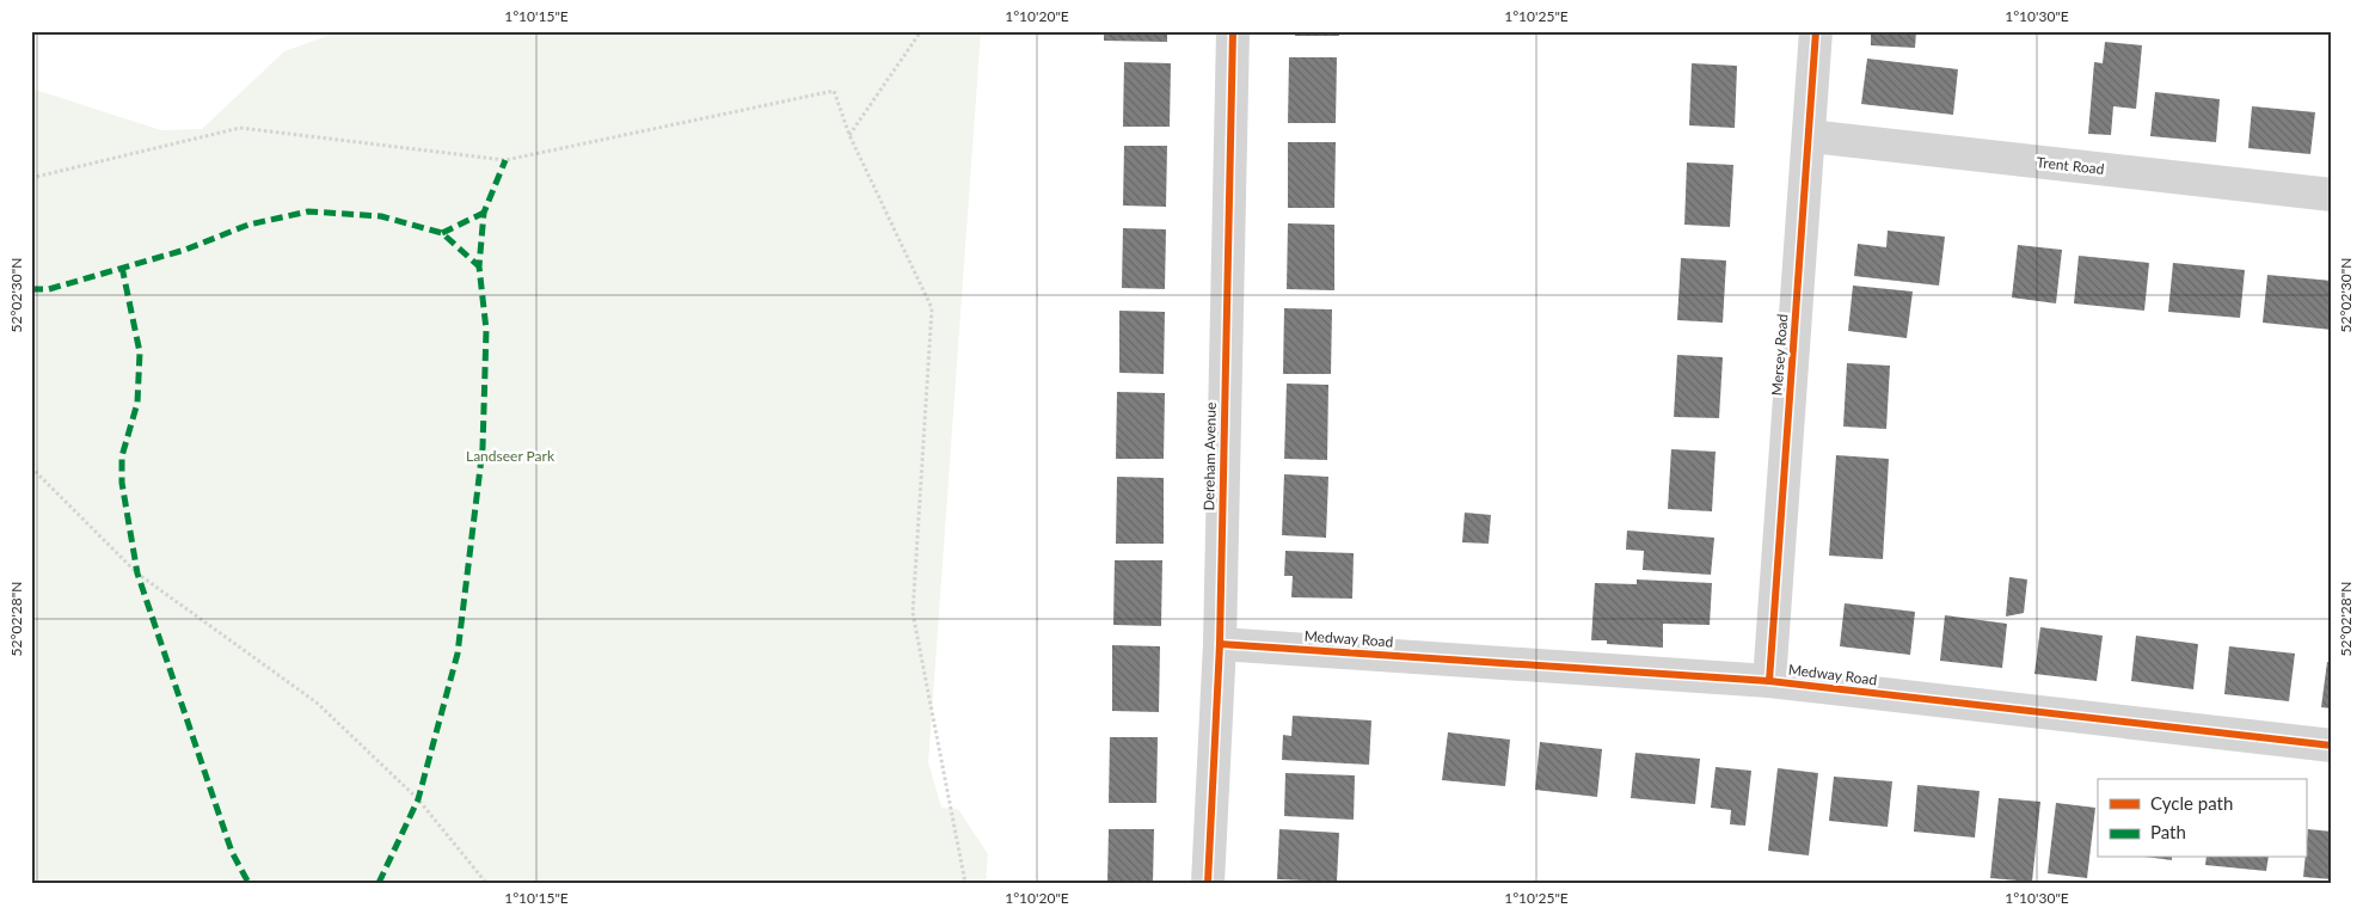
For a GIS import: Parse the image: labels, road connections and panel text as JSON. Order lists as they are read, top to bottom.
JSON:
{
  "streets": {
    "street": [
      "Trent Road",
      "Mersey Road",
      "Dereham Avenue",
      "Medway Road"
    ]
  },
  "crossings": [
    ["Trent Road", "Mersey Road"],
    ["Mersey Road", "Medway Road"],
    ["Dereham Avenue", "Medway Road"]
  ],
  "parks": ["Landseer Park"],
  "legend": ["Cycle path", "Path"],
  "coordinates": [
    "1°10'15\"E",
    "1°10'20\"E",
    "1°10'25\"E",
    "1°10'30\"E",
    "52°02'30\"N",
    "52°02'28\"N"
  ]
}
